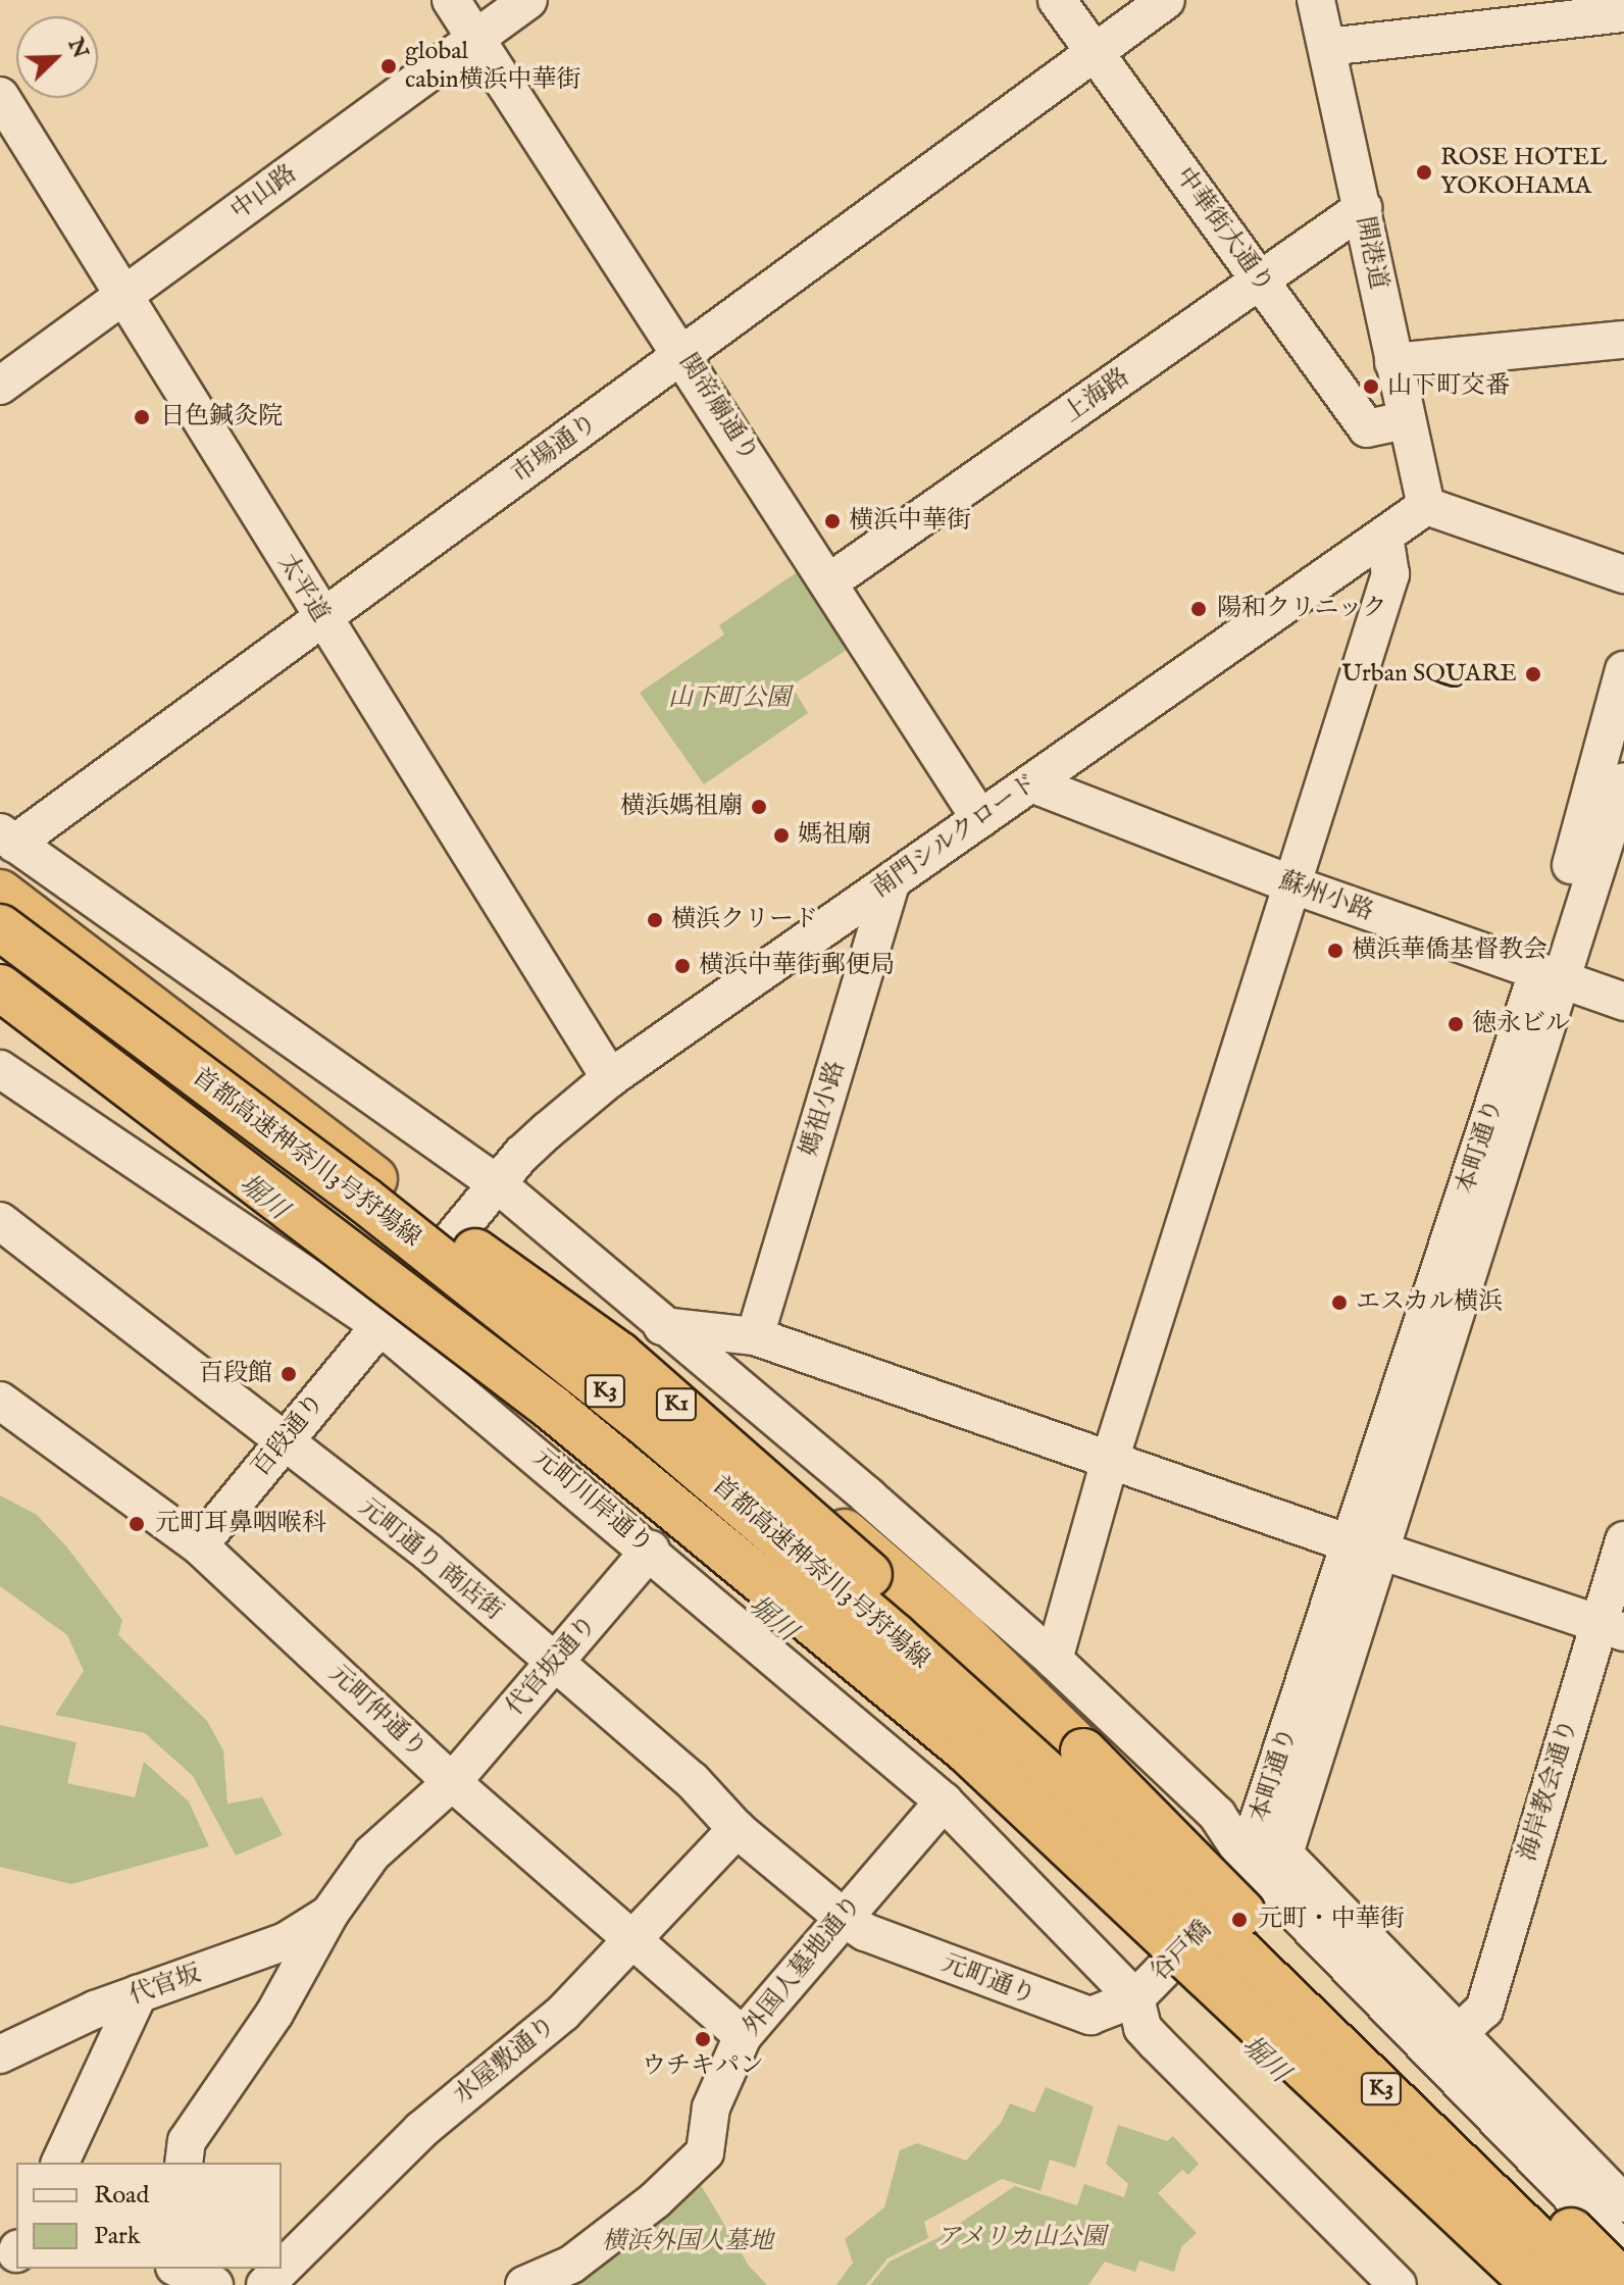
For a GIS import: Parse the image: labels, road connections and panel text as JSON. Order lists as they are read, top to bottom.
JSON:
{
  "streets": {
    "highway": ["首都高速神奈川3号狩場線", "K3", "K1"],
    "street": [
      "中山路",
      "中華街大通り",
      "開港道",
      "上海路",
      "関帝廟通り",
      "市場通り",
      "太平道",
      "南門シルクロード",
      "蘇州小路",
      "媽祖小路",
      "本町通り",
      "百段通り",
      "元町川岸通り",
      "元町通り 商店街",
      "代官坂通り",
      "元町仲通り",
      "海岸教会通り",
      "谷戸橋",
      "外国人墓地通り",
      "元町通り",
      "代官坂",
      "水屋敷通り"
    ]
  },
  "crossings": [
    ["中山路", "関帝廟通り"],
    ["中山路", "太平道"],
    ["中華街大通り", "開港道"],
    ["中華街大通り", "上海路"],
    ["中華街大通り", "市場通り"],
    ["開港道", "上海路"],
    ["開港道", "南門シルクロード"],
    ["上海路", "関帝廟通り"],
    ["関帝廟通り", "市場通り"],
    ["関帝廟通り", "南門シルクロード"],
    ["市場通り", "太平道"],
    ["太平道", "南門シルクロード"],
    ["南門シルクロード", "蘇州小路"],
    ["南門シルクロード", "媽祖小路"],
    ["南門シルクロード", "百段通り"],
    ["蘇州小路", "本町通り"],
    ["本町通り", "谷戸橋"],
    ["首都高速神奈川3号狩場線", "K1"],
    ["百段通り", "元町川岸通り"],
    ["百段通り", "元町通り 商店街"],
    ["百段通り", "元町仲通り"],
    ["元町川岸通り", "代官坂通り"],
    ["元町川岸通り", "谷戸橋"],
    ["元町川岸通り", "外国人墓地通り"],
    ["元町川岸通り", "元町通り"],
    ["元町通り 商店街", "代官坂通り"],
    ["元町通り 商店街", "外国人墓地通り"],
    ["元町通り 商店街", "元町通り"],
    ["元町通り 商店街", "水屋敷通り"],
    ["代官坂通り", "元町仲通り"],
    ["代官坂通り", "代官坂"],
    ["元町仲通り", "外国人墓地通り"],
    ["元町仲通り", "水屋敷通り"],
    ["谷戸橋", "元町通り"],
    ["外国人墓地通り", "元町通り"]
  ],
  "water": ["堀川"],
  "parks": ["山下町公園", "アメリカ山公園", "横浜外国人墓地"],
  "places": [
    "global cabin横浜中華街",
    "ROSE HOTEL YOKOHAMA",
    "山下町交番",
    "日色鍼灸院",
    "横浜中華街",
    "陽和クリニック",
    "Urban SQUARE",
    "横浜媽祖廟",
    "媽祖廟",
    "横浜クリード",
    "横浜華僑基督教会",
    "横浜中華街郵便局",
    "徳永ビル",
    "エスカル横浜",
    "百段館",
    "元町耳鼻咽喉科",
    "元町・中華街",
    "ウチキパン"
  ],
  "legend": ["Road", "Park"],
  "north": "top right"
}
